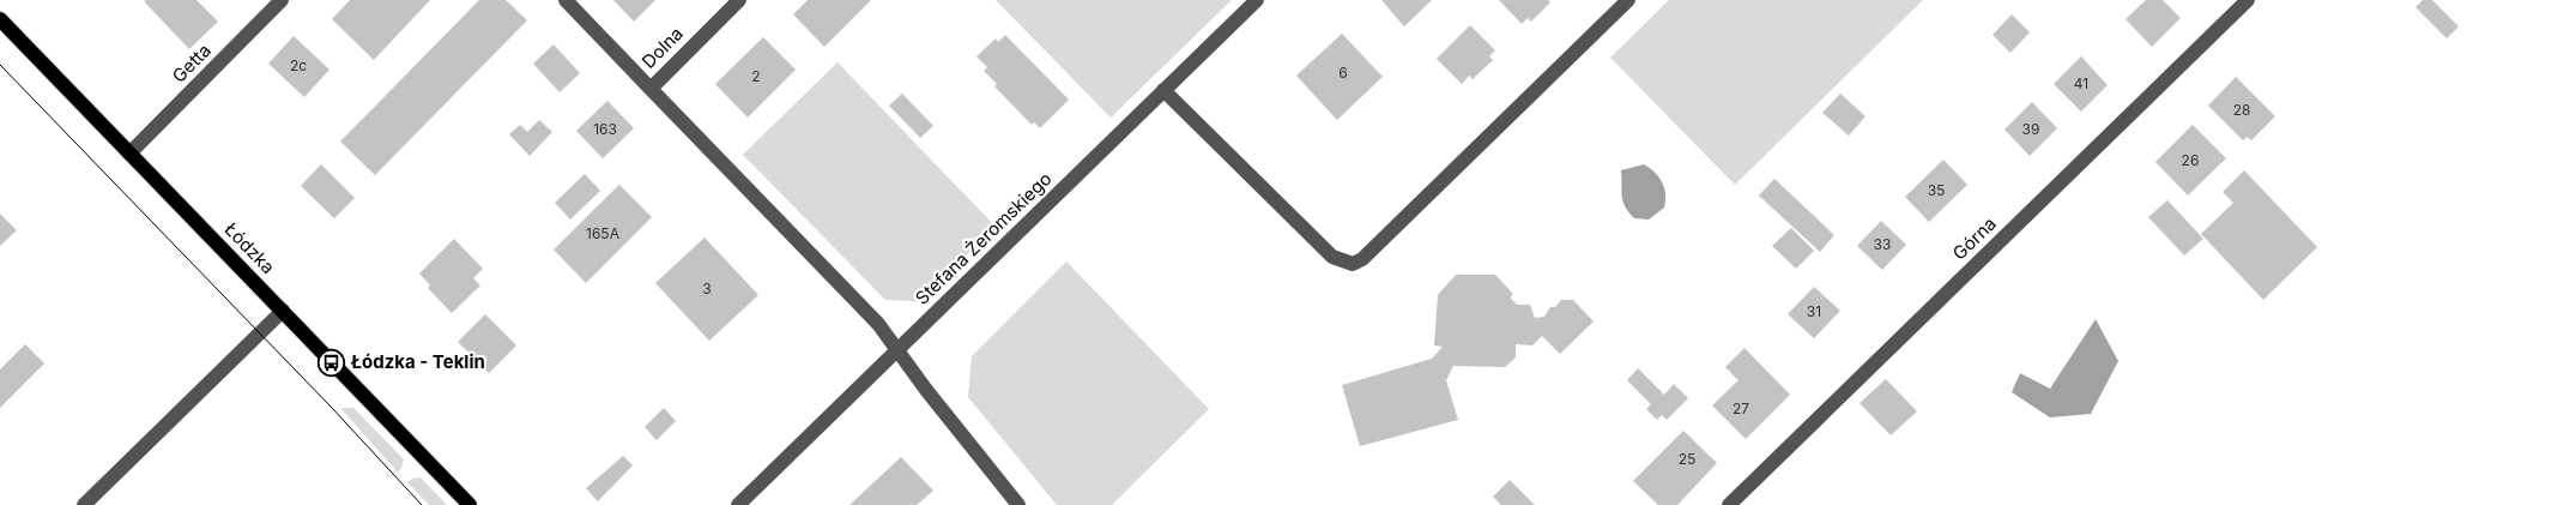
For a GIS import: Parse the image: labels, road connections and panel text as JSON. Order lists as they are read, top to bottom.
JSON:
{
  "streets": {
    "main road": ["Łódzka"],
    "street": [
      "Dolna",
      "Getta",
      "Stefana Żeromskiego",
      "Górna"
    ]
  },
  "crossings": [
    ["Getta", "Łódzka"]
  ],
  "places": {
    "bus stop": ["Łódzka - Teklin"]
  },
  "house_numbers": [
    "2c",
    "6",
    "2",
    "41",
    "28",
    "163",
    "39",
    "26",
    "35",
    "165A",
    "33",
    "3",
    "31",
    "27",
    "25"
  ]
}
